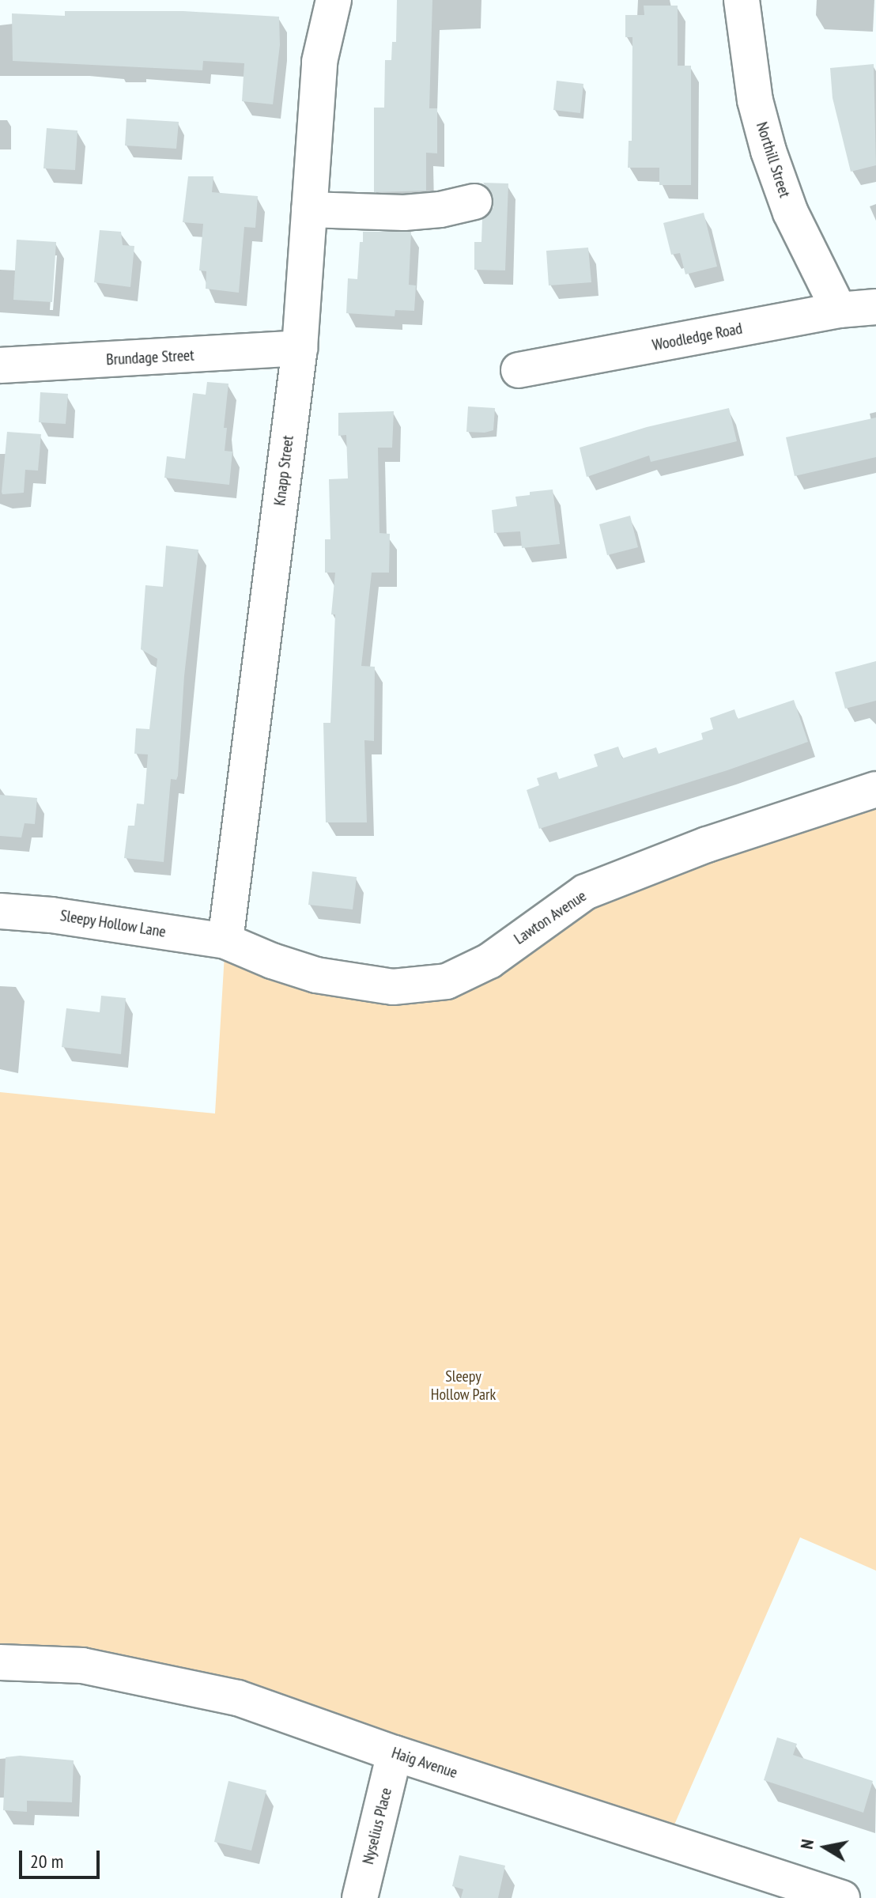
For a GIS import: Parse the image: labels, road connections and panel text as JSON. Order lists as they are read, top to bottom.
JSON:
{
  "streets": {
    "street": [
      "Northill Street",
      "Woodledge Road",
      "Brundage Street",
      "Knapp Street",
      "Lawton Avenue",
      "Sleepy Hollow Lane",
      "Haig Avenue",
      "Nyselius Place"
    ]
  },
  "crossings": [
    ["Northill Street", "Woodledge Road"],
    ["Brundage Street", "Knapp Street"],
    ["Knapp Street", "Lawton Avenue"],
    ["Knapp Street", "Sleepy Hollow Lane"],
    ["Lawton Avenue", "Sleepy Hollow Lane"],
    ["Haig Avenue", "Nyselius Place"]
  ],
  "parks": ["Sleepy Hollow Park"],
  "scale_bar": "20 m",
  "north": "left"
}
